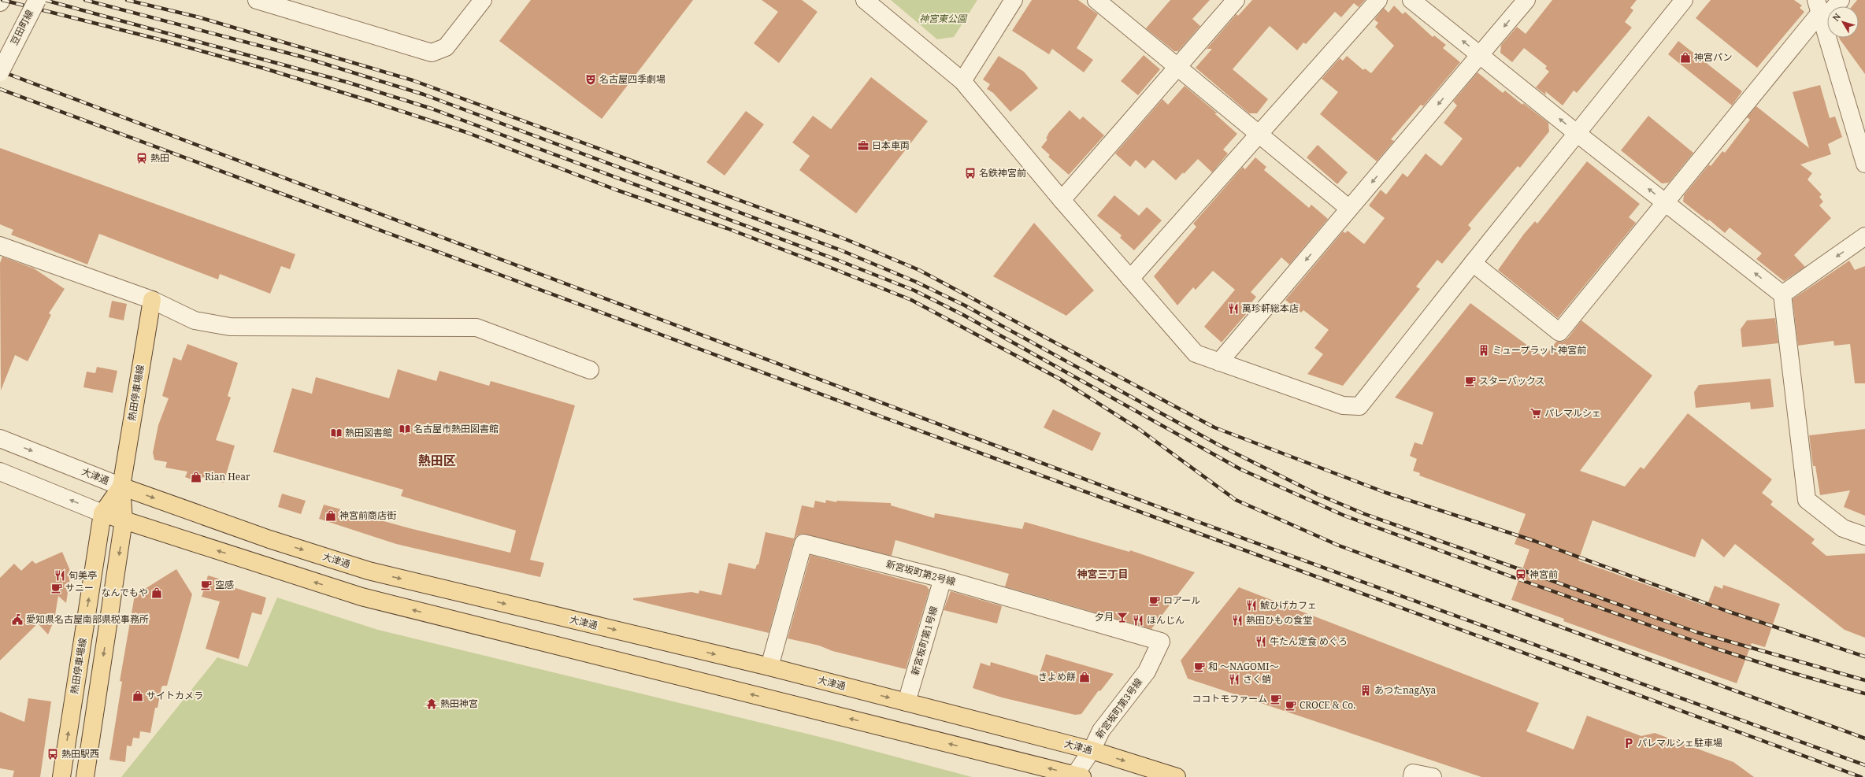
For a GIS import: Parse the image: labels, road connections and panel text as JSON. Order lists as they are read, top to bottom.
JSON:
{
  "streets": {
    "main road": ["熱田停車場線", "大津通"],
    "street": [
      "豆田町線",
      "新宮坂町第2号線",
      "新宮坂町第1号線",
      "新宮坂町第3号線"
    ]
  },
  "crossings": [
    ["熱田停車場線", "大津通"],
    ["大津通", "新宮坂町第2号線"],
    ["大津通", "新宮坂町第1号線"],
    ["大津通", "新宮坂町第3号線"],
    ["新宮坂町第2号線", "新宮坂町第1号線"],
    ["新宮坂町第2号線", "新宮坂町第3号線"]
  ],
  "one_way": ["大津通"],
  "districts": ["熱田区", "神宮三丁目"],
  "parks": ["神宮東公園"],
  "places": {
    "shop": [
      "神宮パン",
      "Rian Hear",
      "神宮前商店街",
      "なんでもや",
      "きよめ餅",
      "サイトカメラ"
    ],
    "theatre": ["名古屋四季劇場"],
    "office": ["日本車両"],
    "station": ["熱田", "神宮前"],
    "bus stop": ["名鉄神宮前", "熱田駅西"],
    "restaurant": [
      "萬珍軒総本店",
      "旬美亭",
      "鯱ひげカフェ",
      "ほんじん",
      "熱田ひもの食堂",
      "牛たん定食 めぐろ",
      "さく蛸"
    ],
    "building": ["ミュープラット神宮前", "あつたnagAya"],
    "cafe": [
      "スターバックス",
      "空感",
      "サニー",
      "ロアール",
      "和 ～NAGOMI～",
      "ココトモファーム",
      "CROCE & Co."
    ],
    "supermarket": ["パレマルシェ"],
    "library": ["名古屋市熱田図書館", "熱田図書館"],
    "bar": ["夕月"],
    "public building": ["愛知県名古屋南部県税事務所"],
    "temple": ["熱田神宮"],
    "parking": ["パレマルシェ駐車場"]
  },
  "north": "top left"
}
